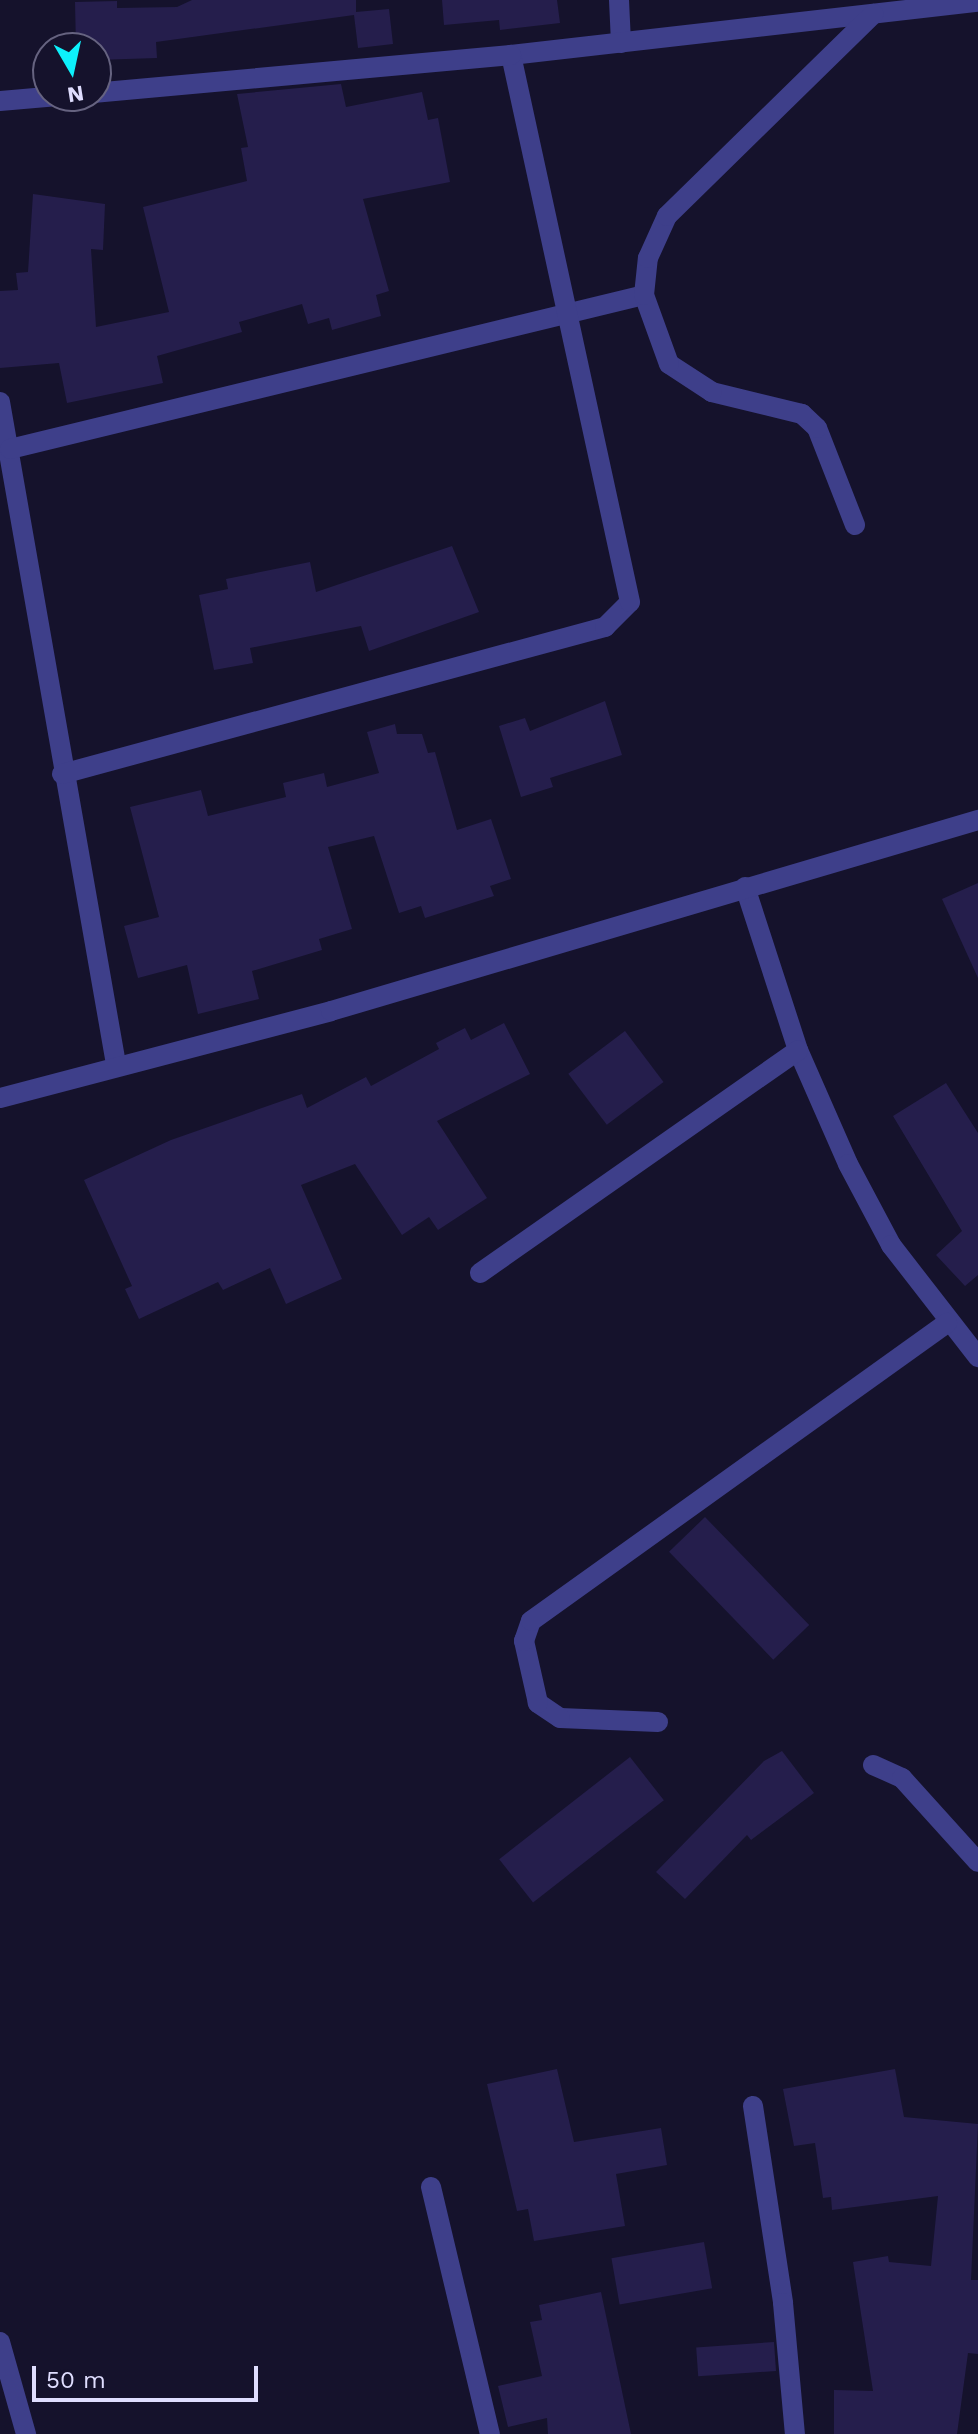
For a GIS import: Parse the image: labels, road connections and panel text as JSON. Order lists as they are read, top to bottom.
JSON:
{
  "scale_bar": "50 m",
  "north": "bottom"
}
